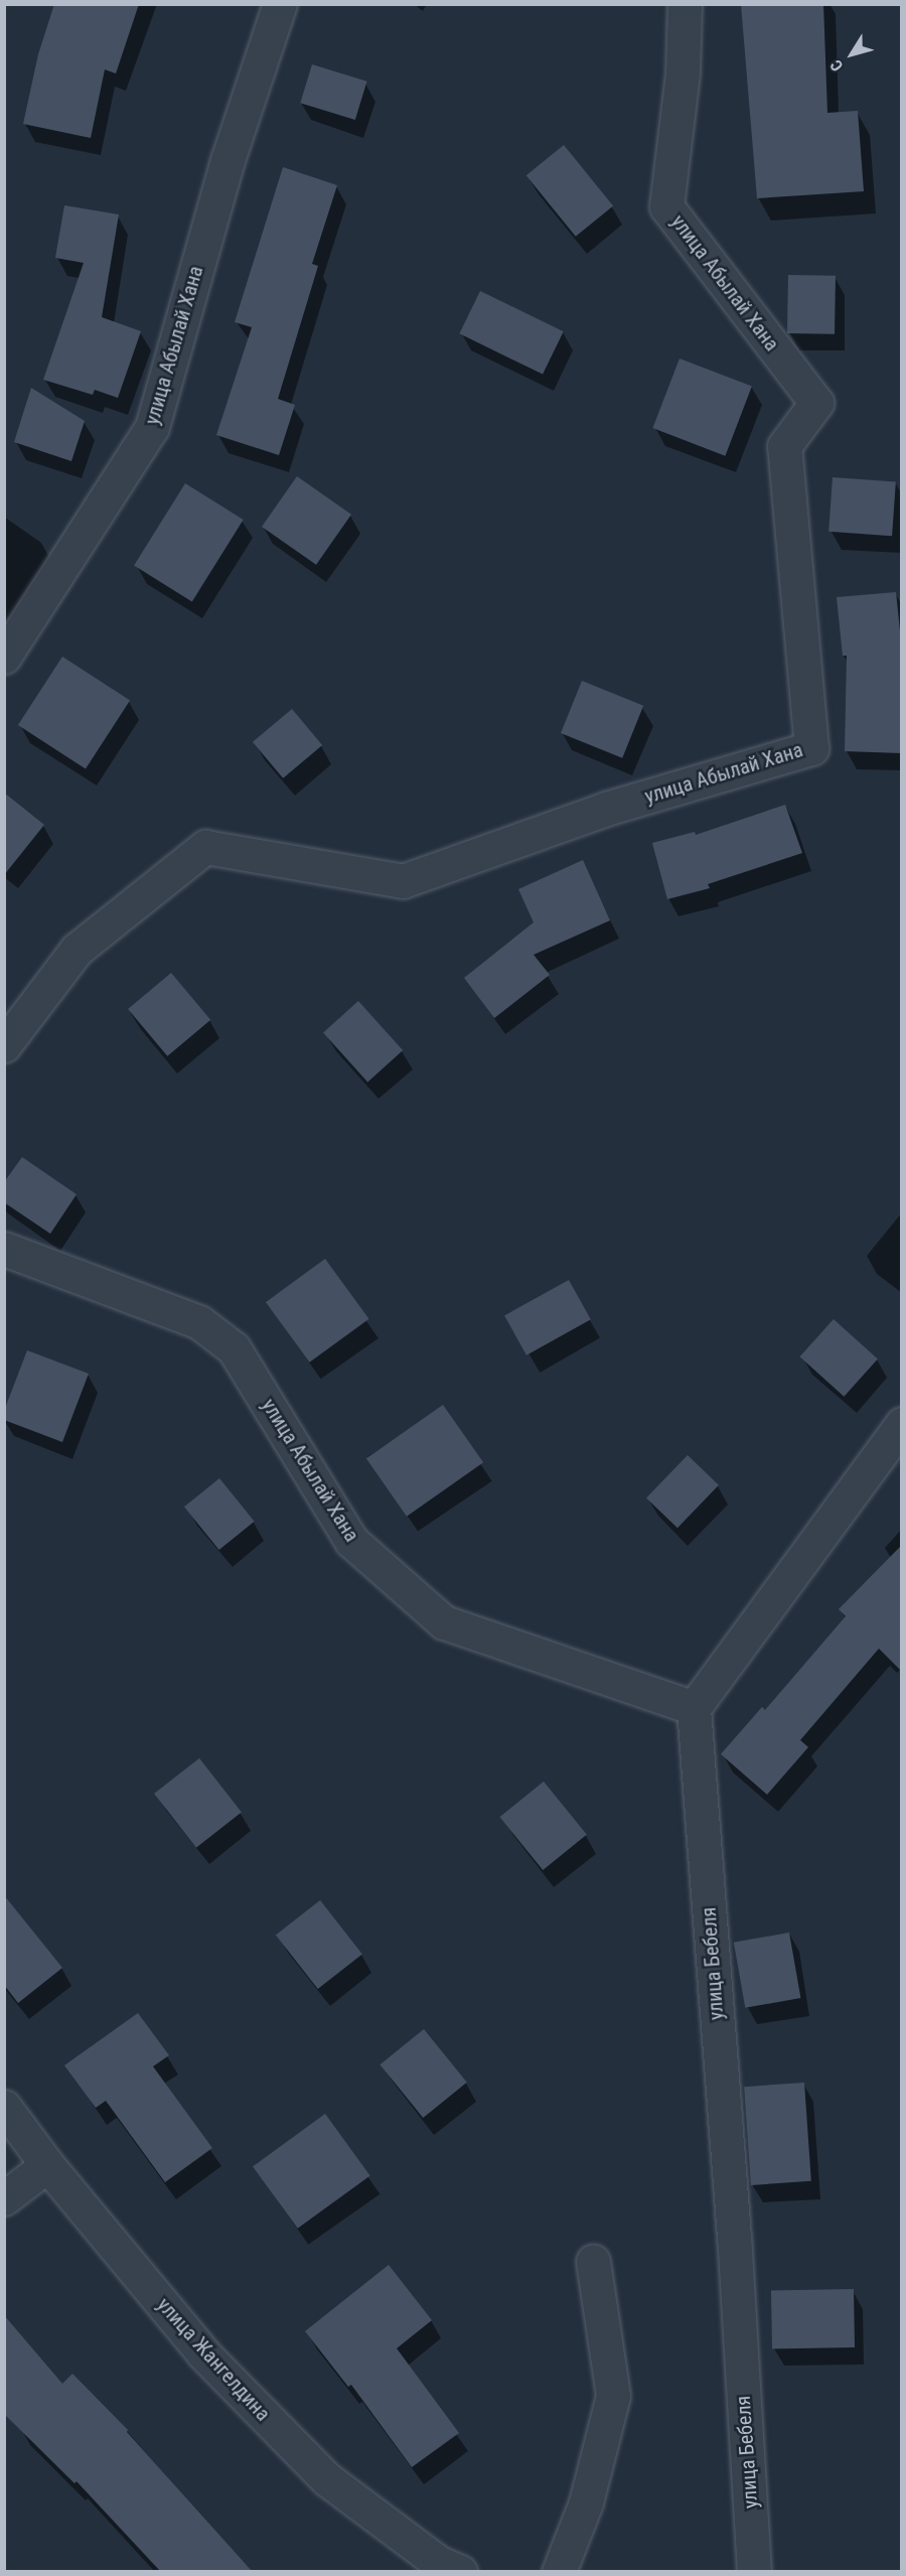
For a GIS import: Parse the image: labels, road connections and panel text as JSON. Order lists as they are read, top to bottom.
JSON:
{
  "streets": {
    "street": ["улица Абылай Хана", "улица Бебеля", "улица Жангелдина"]
  },
  "crossings": [
    ["улица Абылай Хана", "улица Бебеля"]
  ],
  "north": "bottom left"
}
